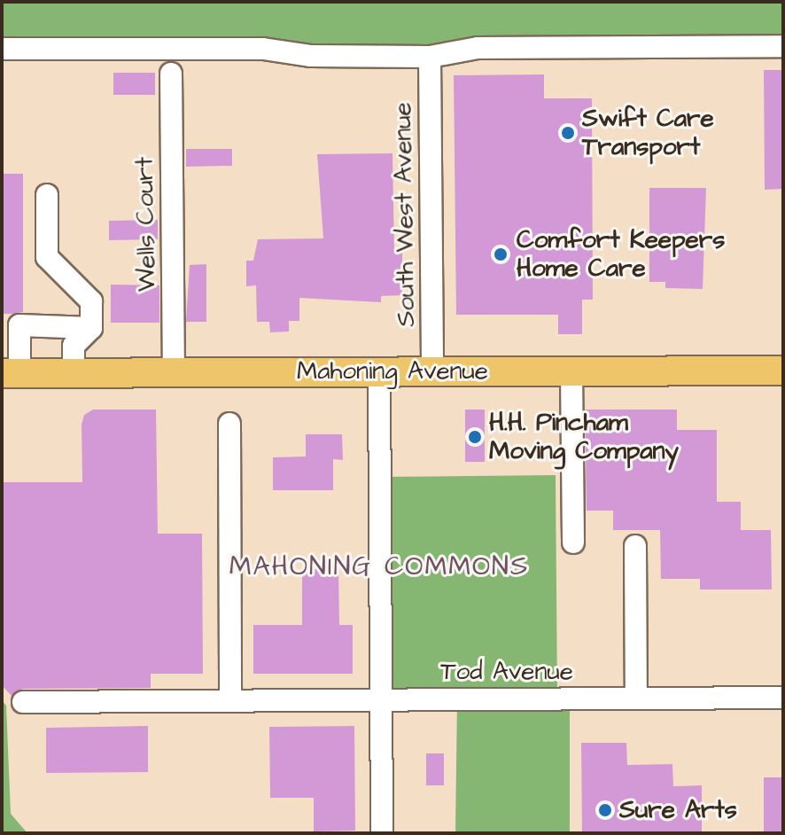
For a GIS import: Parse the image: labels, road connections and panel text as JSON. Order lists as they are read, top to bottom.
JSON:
{
  "streets": {
    "main road": ["Mahoning Avenue"],
    "street": ["South West Avenue", "Wells Court", "Tod Avenue"]
  },
  "crossings": [
    ["South West Avenue", "Mahoning Avenue"],
    ["Wells Court", "Mahoning Avenue"]
  ],
  "districts": ["MAHONING COMMONS"],
  "places": [
    "Swift Care Transport",
    "Comfort Keepers Home Care",
    "H.H. Pincham Moving Company",
    "Sure Arts"
  ]
}
